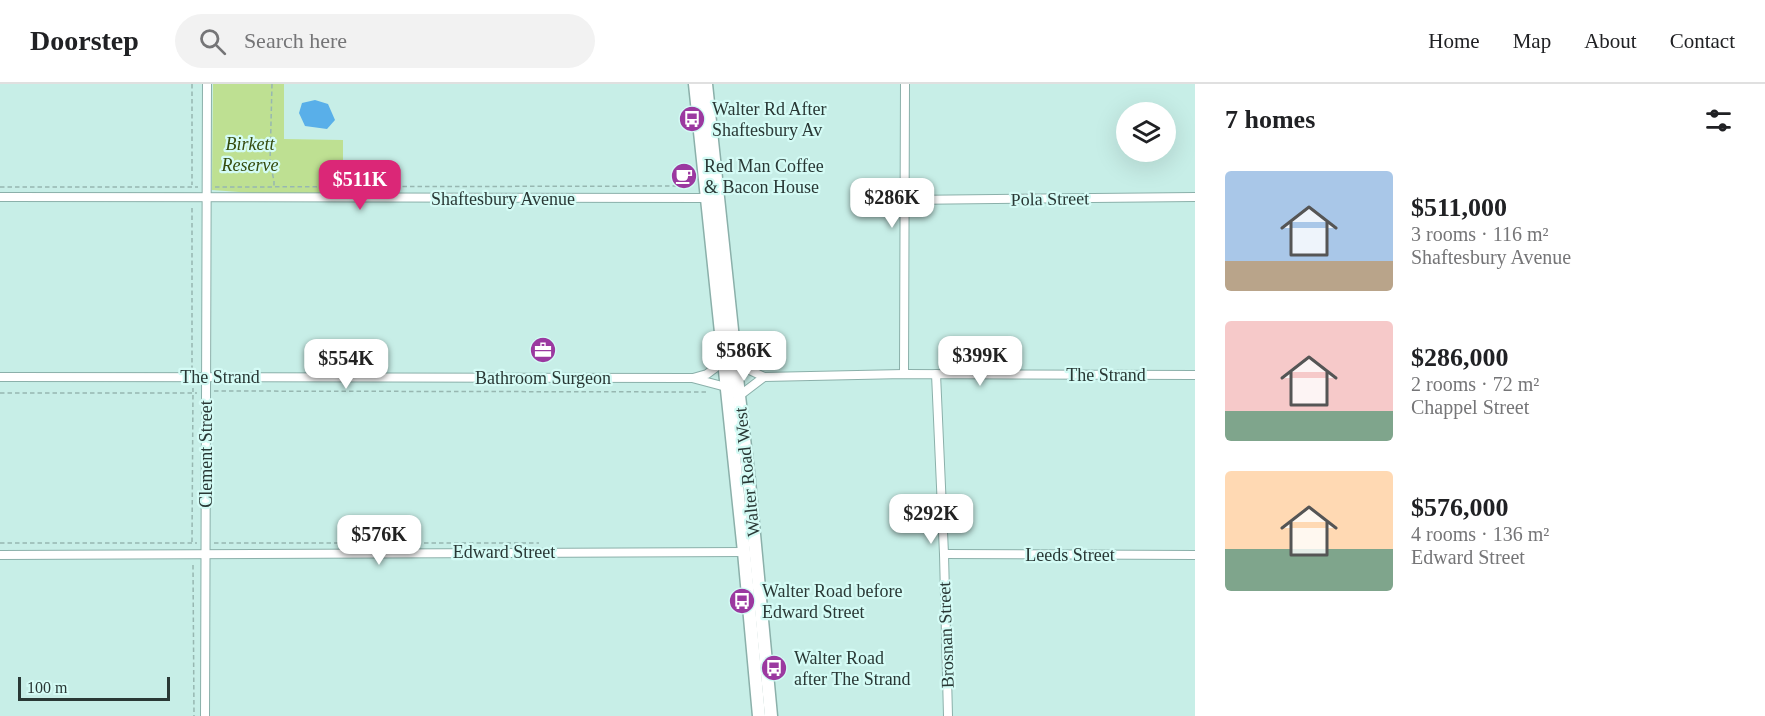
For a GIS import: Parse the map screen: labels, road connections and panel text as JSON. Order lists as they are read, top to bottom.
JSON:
{
  "streets": {
    "main road": ["Walter Road West"],
    "street": [
      "Shaftesbury Avenue",
      "Pola Street",
      "The Strand",
      "Clement Street",
      "Edward Street",
      "Leeds Street",
      "Brosnan Street"
    ]
  },
  "crossings": [
    ["Shaftesbury Avenue", "Clement Street"],
    ["Shaftesbury Avenue", "Walter Road West"],
    ["The Strand", "Clement Street"],
    ["The Strand", "Walter Road West"],
    ["The Strand", "Brosnan Street"],
    ["Clement Street", "Edward Street"],
    ["Walter Road West", "Edward Street"],
    ["Leeds Street", "Brosnan Street"]
  ],
  "parks": ["Birkett Reserve"],
  "places": {
    "bus stop": ["Walter Rd After Shaftesbury Av", "Walter Road before Edward Street", "Walter Road after The Strand"],
    "cafe": ["Red Man Coffee & Bacon House"],
    "office": ["Bathroom Surgeon"]
  },
  "scale_bar": "100 m",
  "page": {
    "header": "Doorstep",
    "search": "Search here",
    "nav": [
      "Home",
      "Map",
      "About",
      "Contact"
    ],
    "heading": "7 homes",
    "list": [
      {
        "name": "$511,000",
        "note": "3 rooms · 116 m² · Shaftesbury Avenue"
      },
      {
        "name": "$286,000",
        "note": "2 rooms · 72 m² · Chappel Street"
      },
      {
        "name": "$576,000",
        "note": "4 rooms · 136 m² · Edward Street"
      }
    ],
    "price": [
      "$511K",
      "$286K",
      "$586K",
      "$399K",
      "$554K",
      "$292K",
      "$576K"
    ],
    "scale": "100 m"
  }
}
